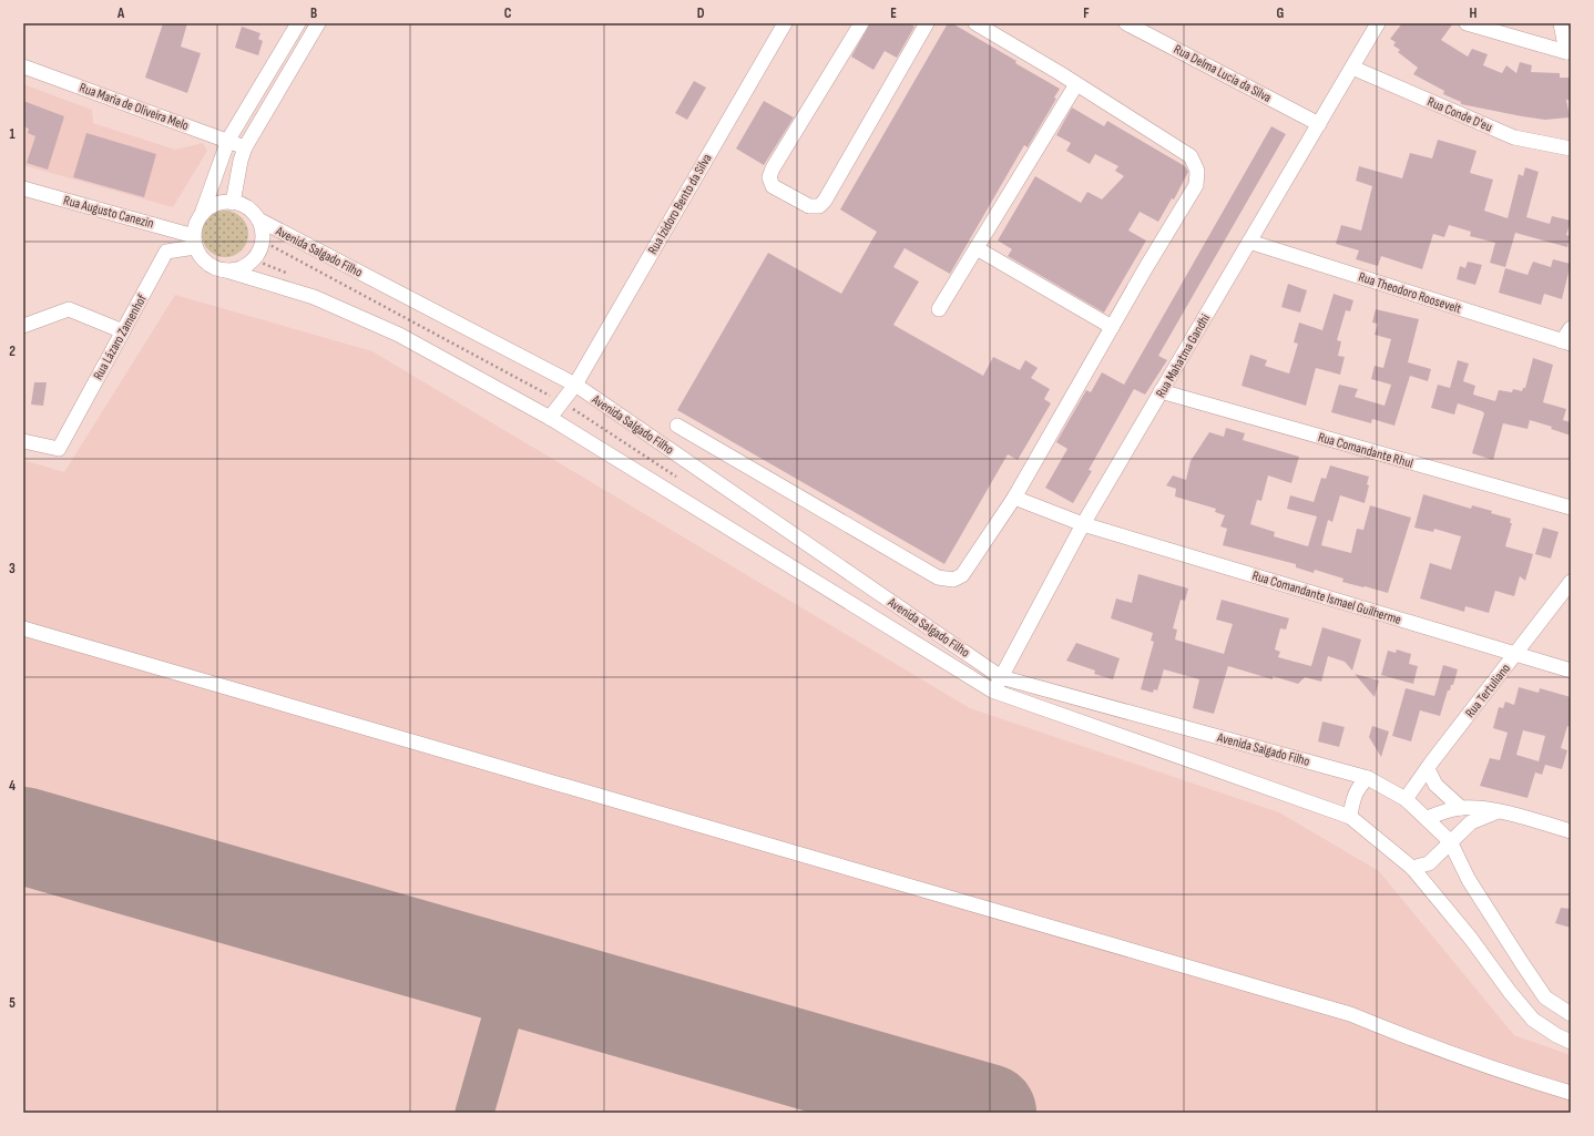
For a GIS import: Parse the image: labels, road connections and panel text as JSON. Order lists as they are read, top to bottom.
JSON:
{
  "streets": {
    "street": [
      "Rua Delma Lucia da Silva",
      "Rua Maria de Oliveira Melo",
      "Rua Conde D'eu",
      "Rua Izidoro Bento da Silva",
      "Rua Augusto Canezin",
      "Avenida Salgado Filho",
      "Rua Theodoro Roosevelt",
      "Rua Lázaro Zamenhof",
      "Rua Mahatma Gandhi",
      "Rua Comandante Rhul",
      "Rua Comandante Ismael Guilherme",
      "Rua Tertuliano"
    ]
  },
  "crossings": [
    ["Rua Delma Lucia da Silva", "Rua Mahatma Gandhi"],
    ["Rua Conde D'eu", "Rua Mahatma Gandhi"],
    ["Rua Izidoro Bento da Silva", "Avenida Salgado Filho"],
    ["Rua Augusto Canezin", "Avenida Salgado Filho"],
    ["Rua Augusto Canezin", "Rua Lázaro Zamenhof"],
    ["Avenida Salgado Filho", "Rua Lázaro Zamenhof"],
    ["Avenida Salgado Filho", "Rua Mahatma Gandhi"],
    ["Avenida Salgado Filho", "Rua Tertuliano"],
    ["Rua Theodoro Roosevelt", "Rua Mahatma Gandhi"],
    ["Rua Mahatma Gandhi", "Rua Comandante Rhul"],
    ["Rua Mahatma Gandhi", "Rua Comandante Ismael Guilherme"],
    ["Rua Comandante Ismael Guilherme", "Rua Tertuliano"]
  ],
  "grid": {
    "columns": [
      "A",
      "B",
      "C",
      "D",
      "E",
      "F",
      "G",
      "H"
    ],
    "rows": [
      "1",
      "2",
      "3",
      "4",
      "5"
    ]
  }
}
